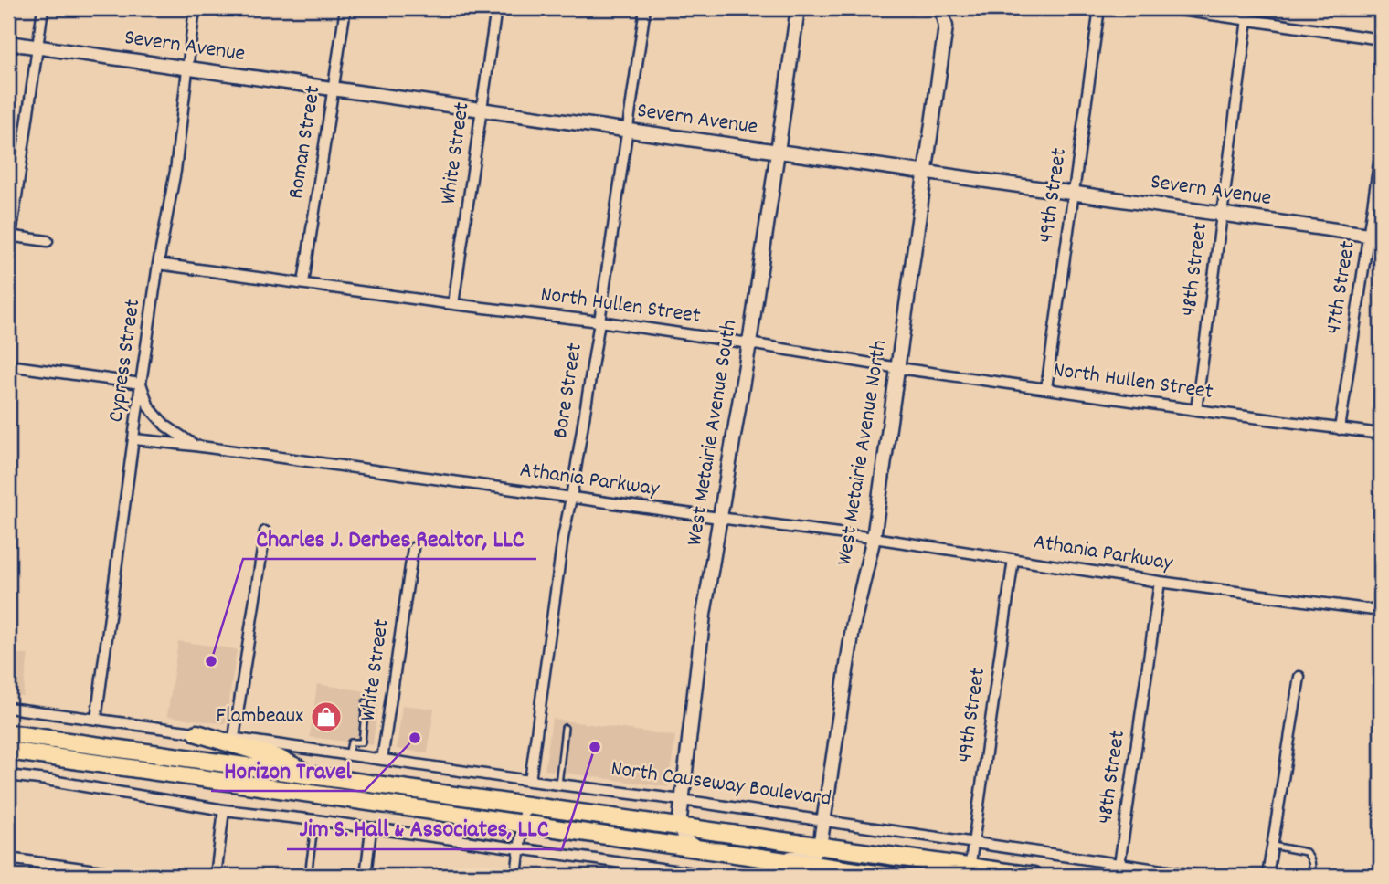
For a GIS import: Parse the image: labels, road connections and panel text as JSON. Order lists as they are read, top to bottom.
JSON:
{
  "streets": {
    "main road": ["Severn Avenue", "West Metairie Avenue South", "West Metairie Avenue North"],
    "street": [
      "Roman Street",
      "White Street",
      "49th Street",
      "48th Street",
      "47th Street",
      "North Hullen Street",
      "Cypress Street",
      "Bore Street",
      "Athania Parkway",
      "North Causeway Boulevard"
    ]
  },
  "crossings": [
    ["Severn Avenue", "Roman Street"],
    ["Severn Avenue", "White Street"],
    ["Severn Avenue", "49th Street"],
    ["Severn Avenue", "48th Street"],
    ["Severn Avenue", "47th Street"],
    ["Severn Avenue", "Cypress Street"],
    ["Severn Avenue", "Bore Street"],
    ["Severn Avenue", "West Metairie Avenue South"],
    ["Severn Avenue", "West Metairie Avenue North"],
    ["Roman Street", "North Hullen Street"],
    ["White Street", "North Hullen Street"],
    ["White Street", "North Causeway Boulevard"],
    ["49th Street", "North Hullen Street"],
    ["49th Street", "Athania Parkway"],
    ["49th Street", "North Causeway Boulevard"],
    ["48th Street", "North Hullen Street"],
    ["48th Street", "Athania Parkway"],
    ["48th Street", "North Causeway Boulevard"],
    ["47th Street", "North Hullen Street"],
    ["North Hullen Street", "Cypress Street"],
    ["North Hullen Street", "Bore Street"],
    ["North Hullen Street", "West Metairie Avenue South"],
    ["North Hullen Street", "West Metairie Avenue North"],
    ["Cypress Street", "Athania Parkway"],
    ["Cypress Street", "North Causeway Boulevard"],
    ["Bore Street", "Athania Parkway"],
    ["Bore Street", "North Causeway Boulevard"],
    ["West Metairie Avenue South", "Athania Parkway"],
    ["West Metairie Avenue South", "North Causeway Boulevard"],
    ["West Metairie Avenue North", "Athania Parkway"],
    ["West Metairie Avenue North", "North Causeway Boulevard"]
  ],
  "places": {
    "other": ["Charles J. Derbes Realtor, LLC", "Horizon Travel", "Jim S. Hall & Associates, LLC"],
    "shop": ["Flambeaux"]
  }
}
